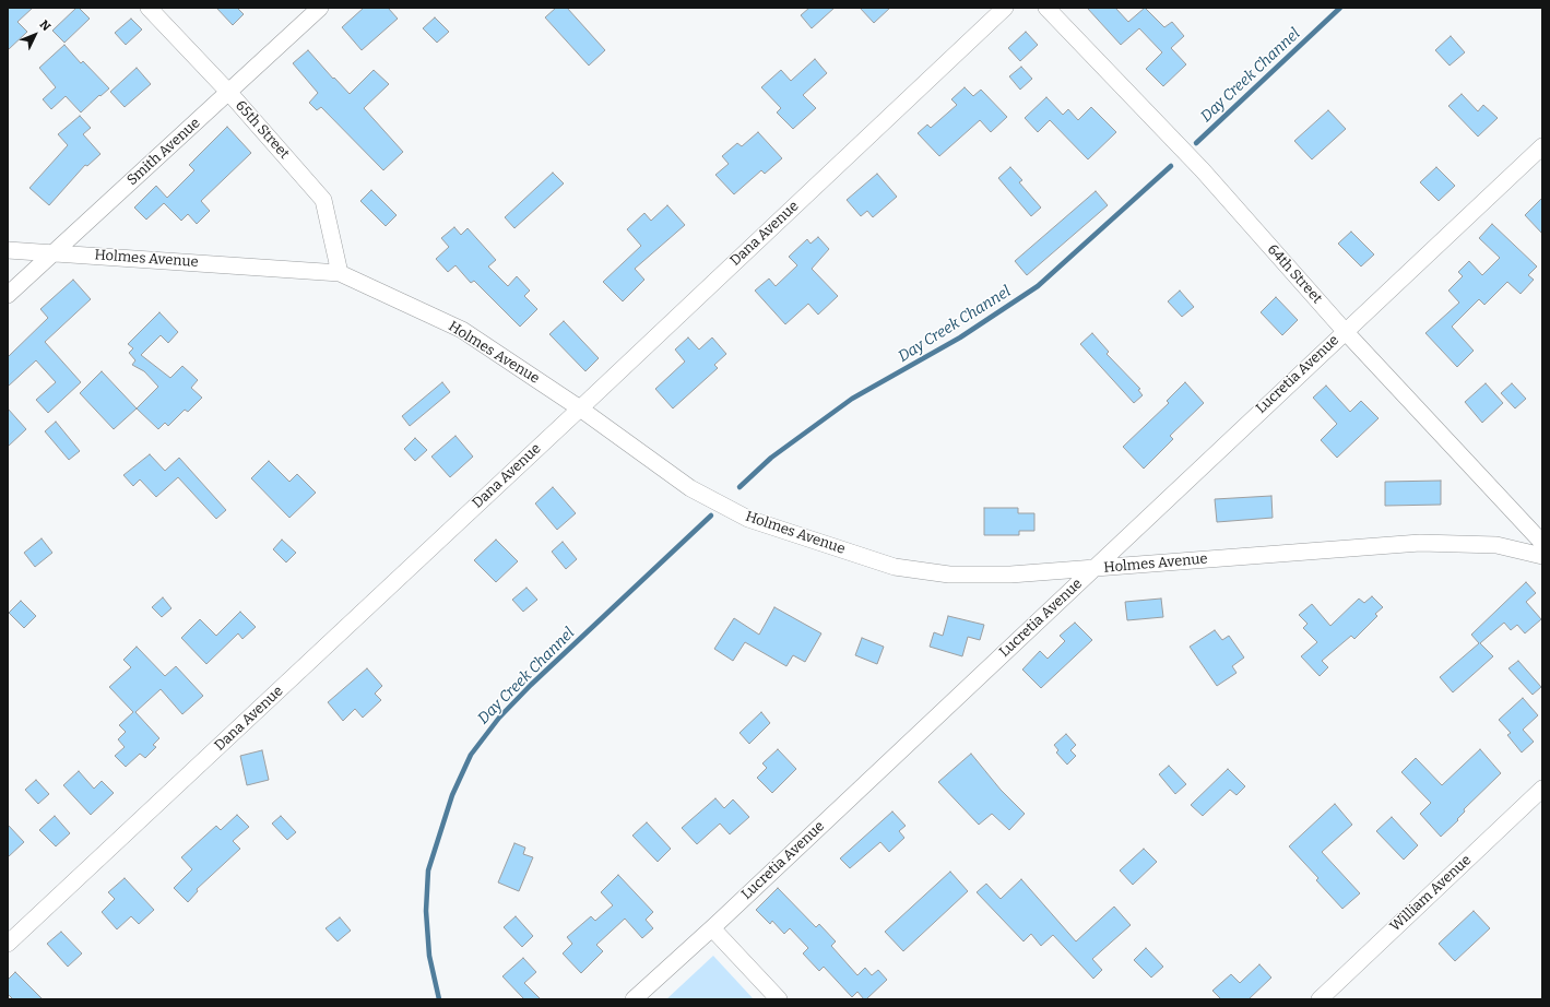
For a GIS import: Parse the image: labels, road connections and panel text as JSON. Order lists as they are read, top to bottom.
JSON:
{
  "streets": {
    "street": [
      "65th Street",
      "Smith Avenue",
      "Dana Avenue",
      "Holmes Avenue",
      "64th Street",
      "Lucretia Avenue",
      "William Avenue"
    ]
  },
  "crossings": [
    ["65th Street", "Smith Avenue"],
    ["65th Street", "Holmes Avenue"],
    ["Smith Avenue", "Holmes Avenue"],
    ["Dana Avenue", "Holmes Avenue"],
    ["Holmes Avenue", "Lucretia Avenue"],
    ["64th Street", "Lucretia Avenue"]
  ],
  "water": ["Day Creek Channel"],
  "north": "top right"
}
